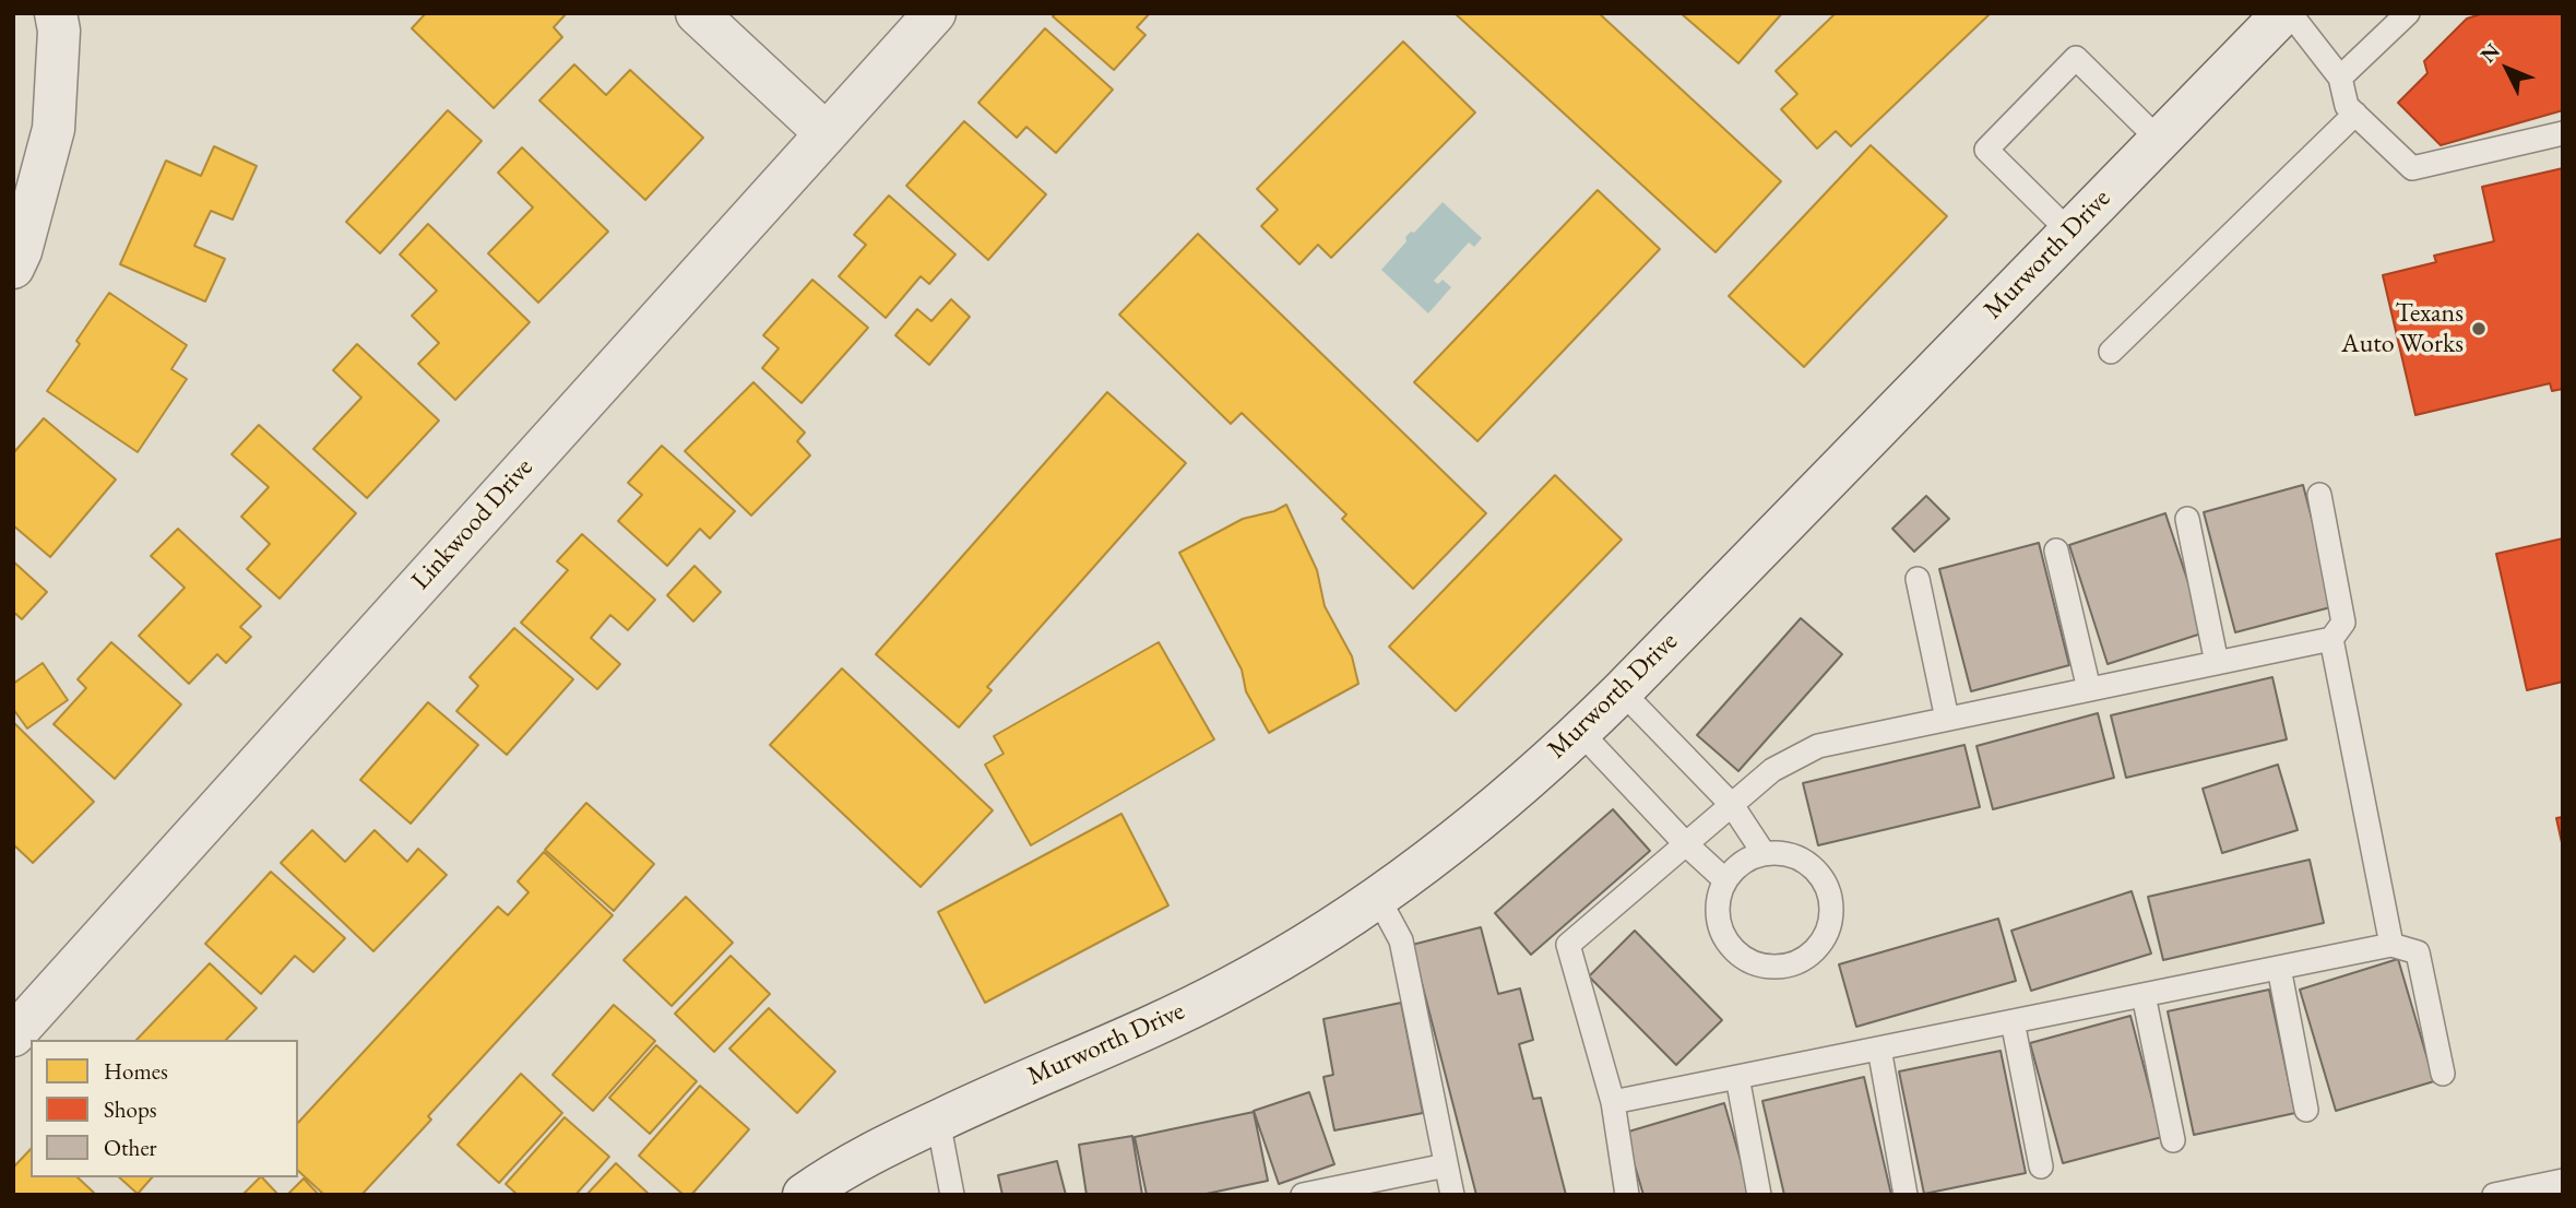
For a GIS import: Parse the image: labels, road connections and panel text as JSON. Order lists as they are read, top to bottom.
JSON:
{
  "streets": {
    "street": ["Murworth Drive", "Linkwood Drive"]
  },
  "places": ["Texans Auto Works"],
  "legend": ["Homes", "Shops", "Other"],
  "north": "top left"
}
